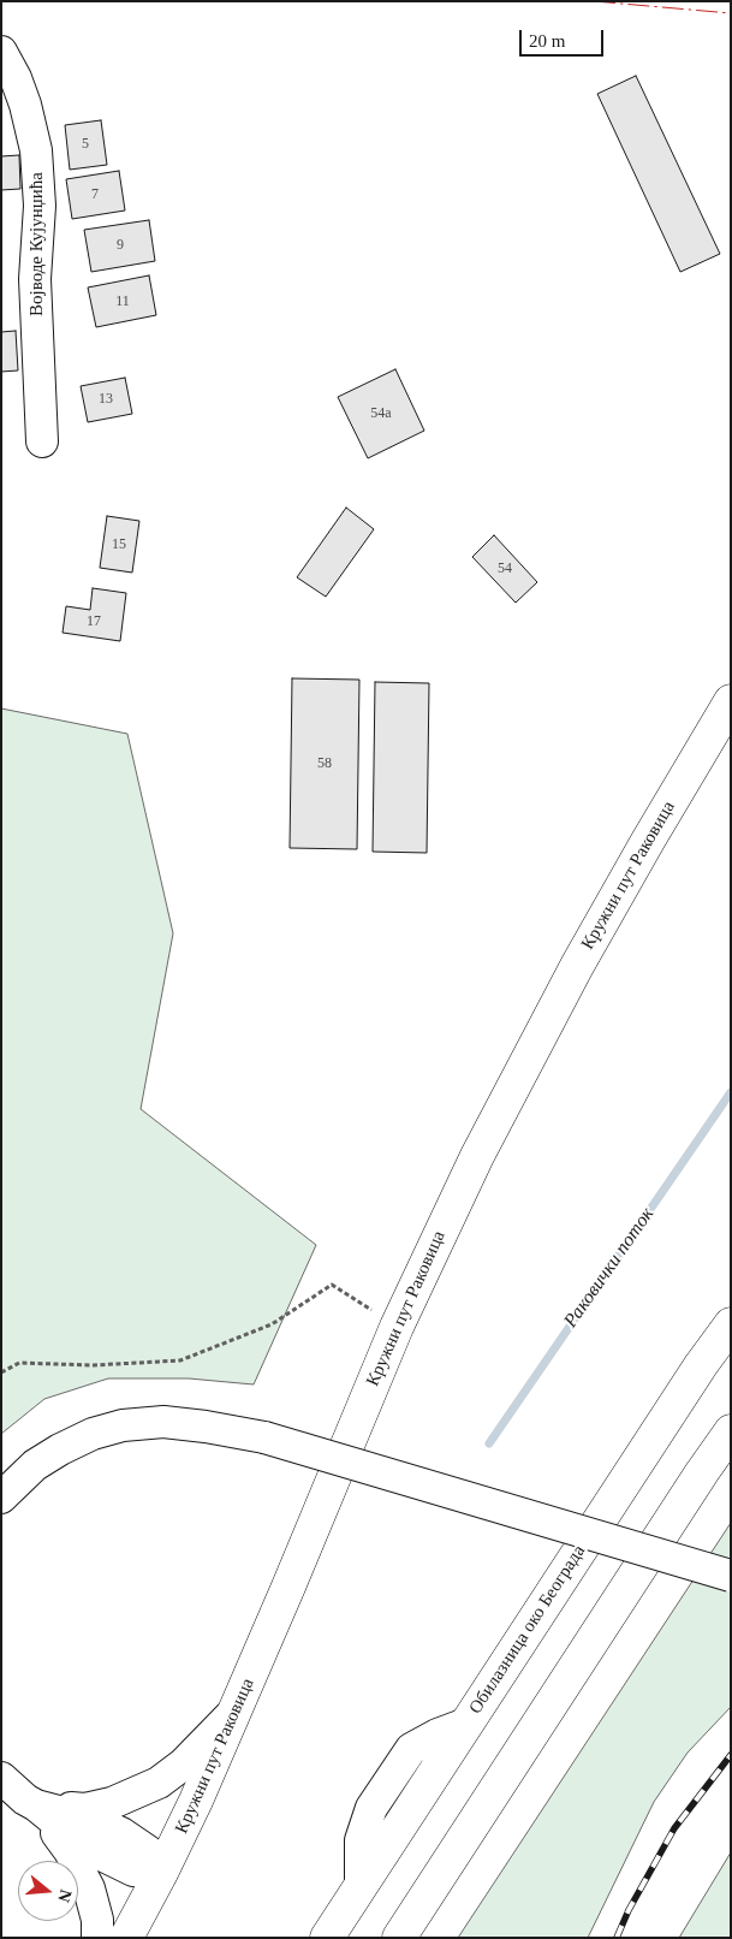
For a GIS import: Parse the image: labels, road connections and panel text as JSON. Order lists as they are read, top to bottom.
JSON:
{
  "streets": {
    "main road": ["Кружни пут Раковица", "Обилазница око Београда"],
    "street": ["Војводе Кујунџића"]
  },
  "water": ["Раковички поток"],
  "house_numbers": [
    "5",
    "7",
    "9",
    "11",
    "13",
    "54a",
    "15",
    "54",
    "17",
    "58"
  ],
  "scale_bar": "20 m",
  "north": "right"
}
